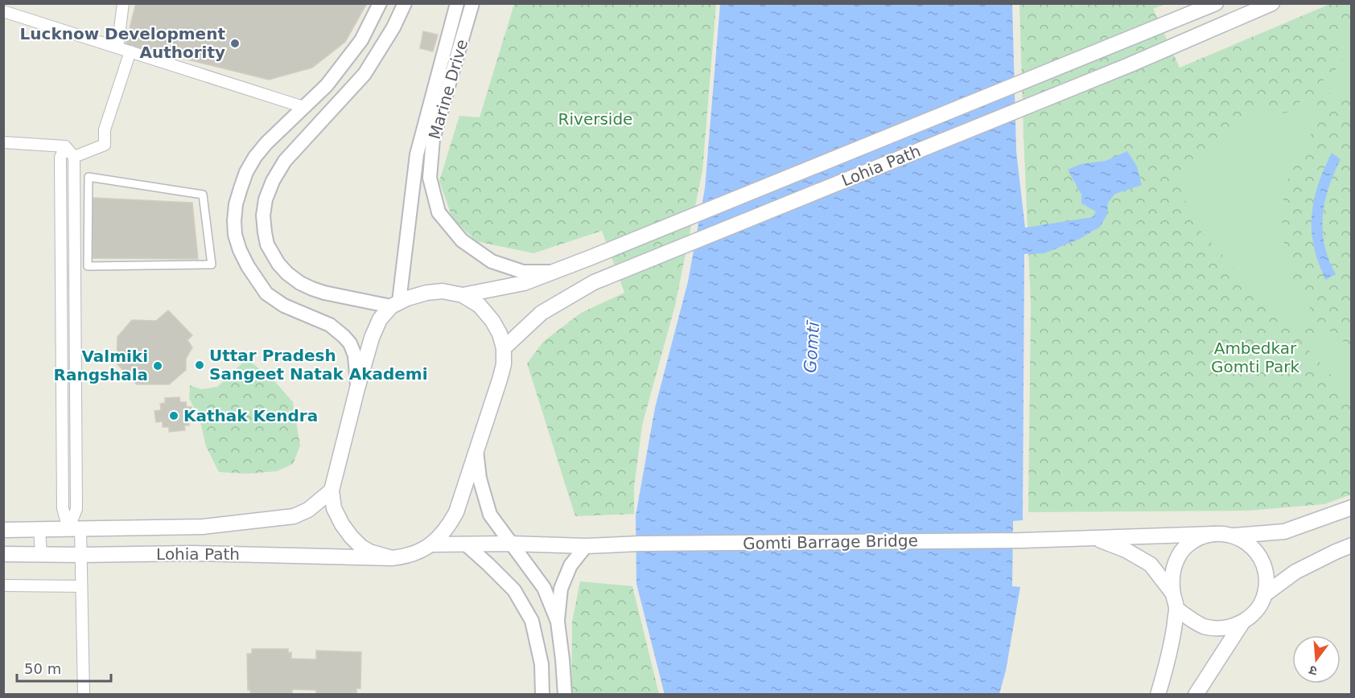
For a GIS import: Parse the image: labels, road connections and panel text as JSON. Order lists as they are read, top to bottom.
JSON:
{
  "streets": {
    "main road": ["Lohia Path", "Gomti Barrage Bridge"],
    "street": ["Marine Drive"]
  },
  "crossings": [
    ["Marine Drive", "Lohia Path"]
  ],
  "water": ["Gomtī"],
  "parks": ["Riverside", "Ambedkar Gomti Park"],
  "places": [
    "Lucknow Development Authority",
    "Uttar Pradesh Sangeet Natak Akademi",
    "Valmiki Rangshala",
    "Kathak Kendra"
  ],
  "scale_bar": "50 m",
  "north": "bottom"
}
